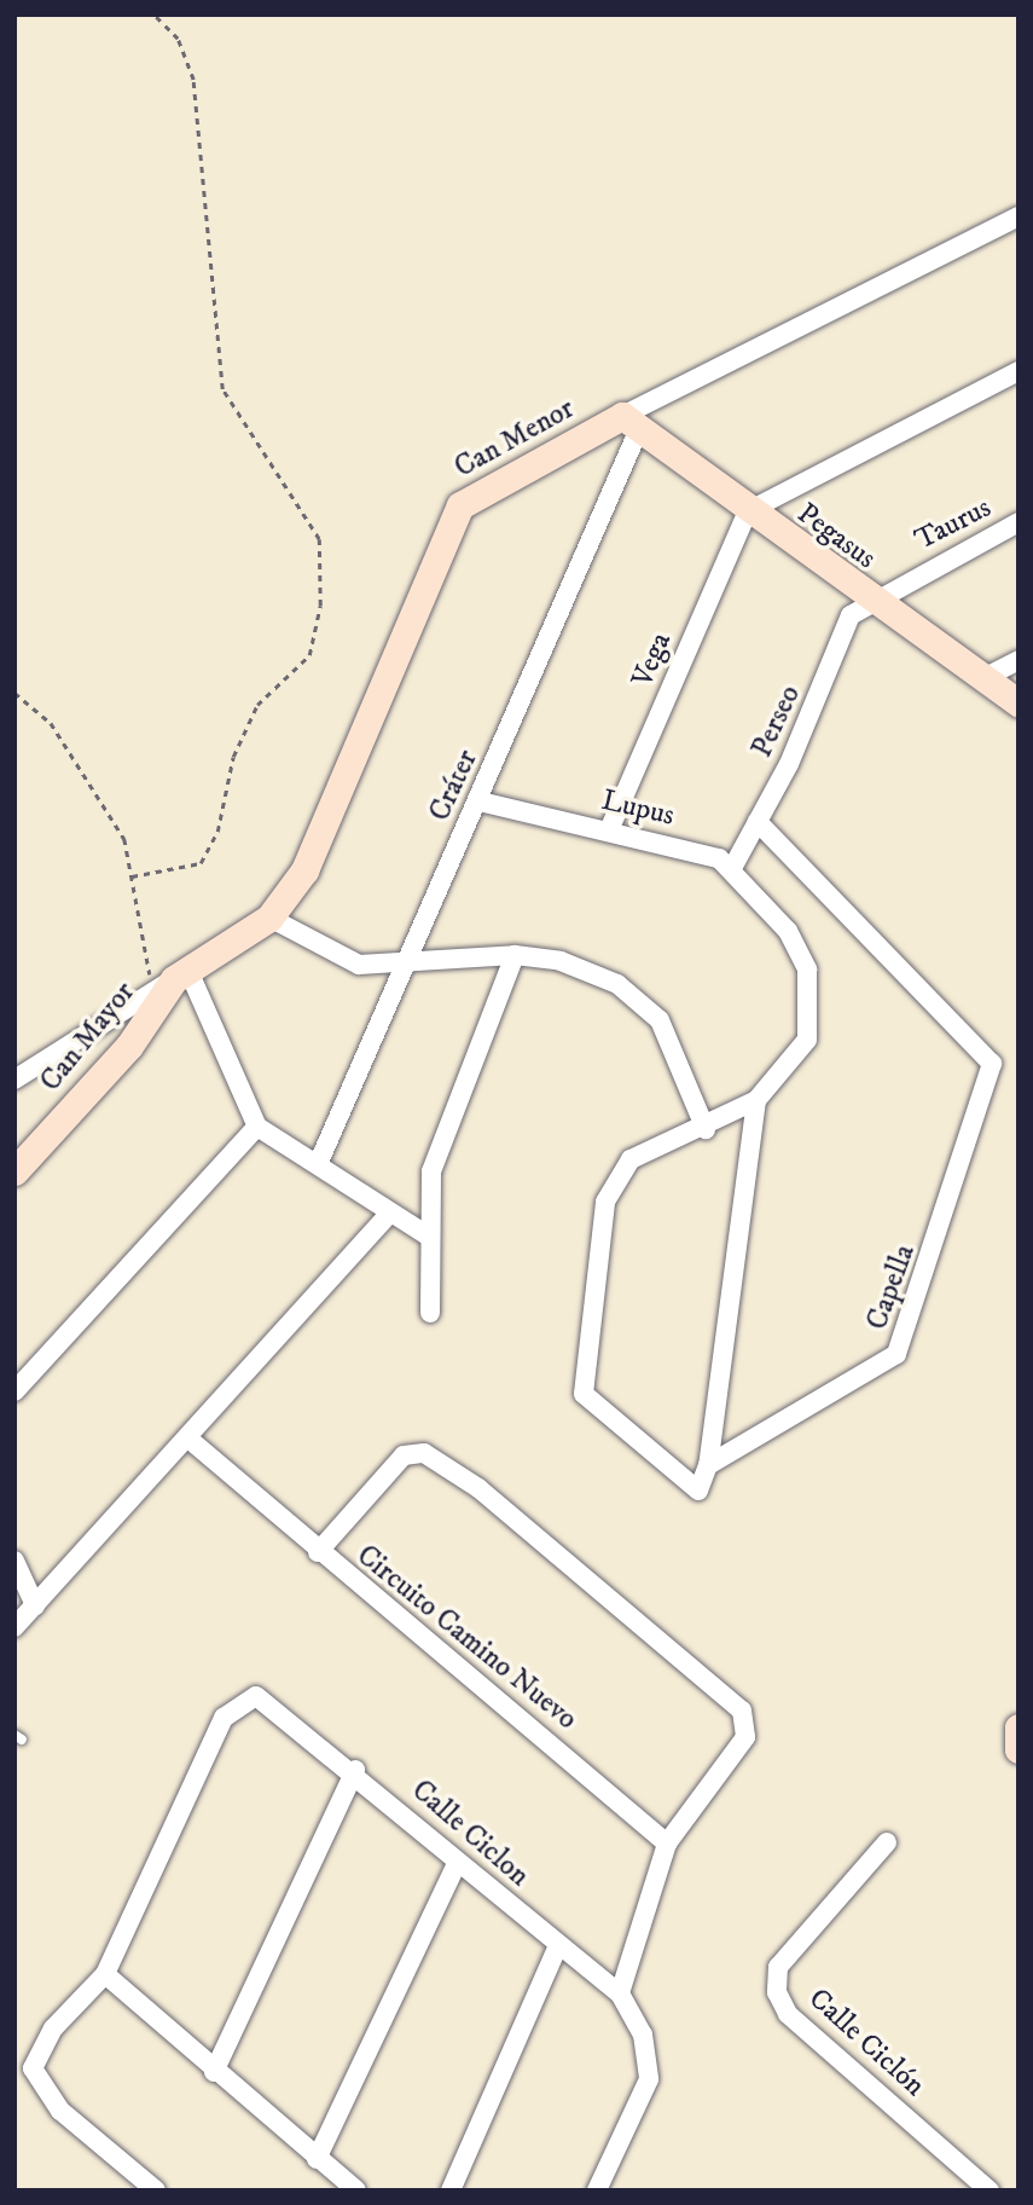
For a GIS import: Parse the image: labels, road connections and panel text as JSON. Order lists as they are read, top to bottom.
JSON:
{
  "streets": {
    "street": [
      "Can Menor",
      "Taurus",
      "Pegasus",
      "Vega",
      "Perseo",
      "Cráter",
      "Lupus",
      "Can Mayor",
      "Capella",
      "Circuito Camino Nuevo",
      "Calle Ciclon",
      "Calle Ciclón"
    ]
  },
  "crossings": [
    ["Can Menor", "Pegasus"],
    ["Can Menor", "Cráter"],
    ["Can Menor", "Can Mayor"],
    ["Taurus", "Pegasus"],
    ["Taurus", "Perseo"],
    ["Pegasus", "Vega"],
    ["Pegasus", "Perseo"],
    ["Pegasus", "Cráter"],
    ["Vega", "Lupus"],
    ["Perseo", "Lupus"],
    ["Perseo", "Capella"],
    ["Cráter", "Lupus"],
    ["Lupus", "Capella"]
  ]
}
